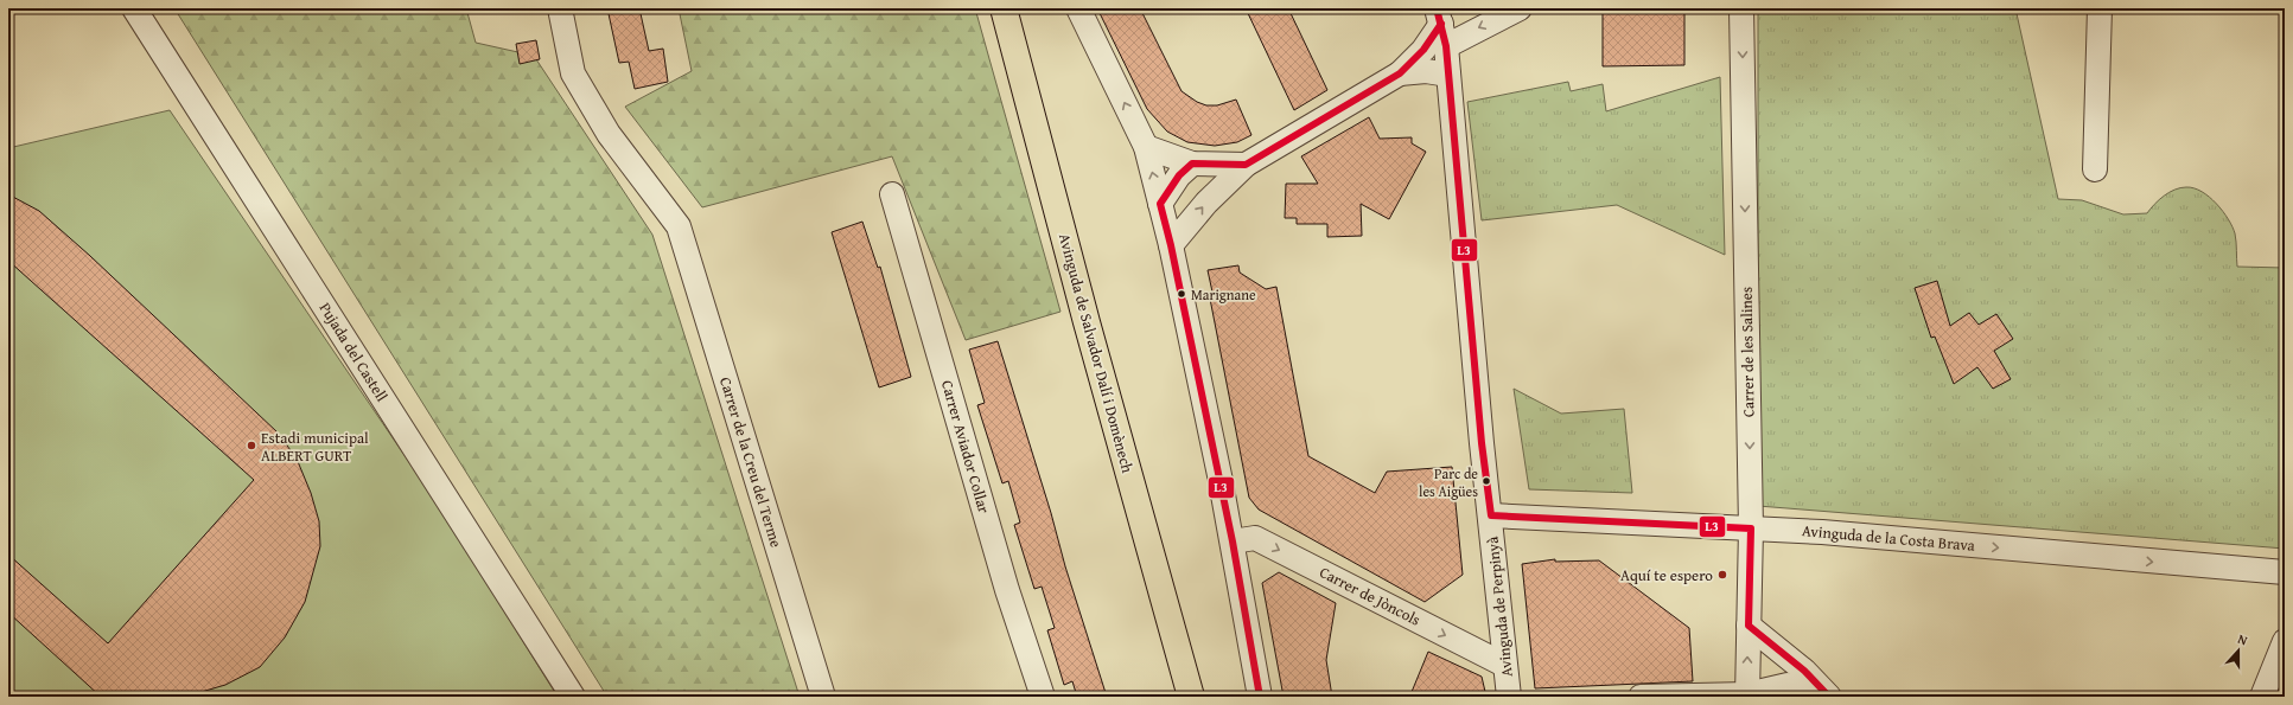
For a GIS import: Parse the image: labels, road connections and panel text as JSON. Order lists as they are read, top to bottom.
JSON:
{
  "streets": {
    "main road": ["Avinguda de Salvador Dalí i Domènech"],
    "street": [
      "Pujada del Castell",
      "Carrer de les Salines",
      "Carrer Aviador Collar",
      "Carrer de la Creu del Terme",
      "Avinguda de la Costa Brava",
      "Carrer de Jòncols",
      "Avinguda de Perpinyà"
    ]
  },
  "crossings": [
    ["Carrer de les Salines", "Avinguda de la Costa Brava"],
    ["Avinguda de la Costa Brava", "Avinguda de Perpinyà"],
    ["Carrer de Jòncols", "Avinguda de Perpinyà"]
  ],
  "one_way": ["Avinguda de la Costa Brava", "Carrer de Jòncols"],
  "places": [
    "Marignane",
    "Estadi municipal ALBERT GURT",
    "Parc de les Aigües",
    "Aquí te espero"
  ],
  "lines": ["transit line L3"],
  "north": "top"
}
